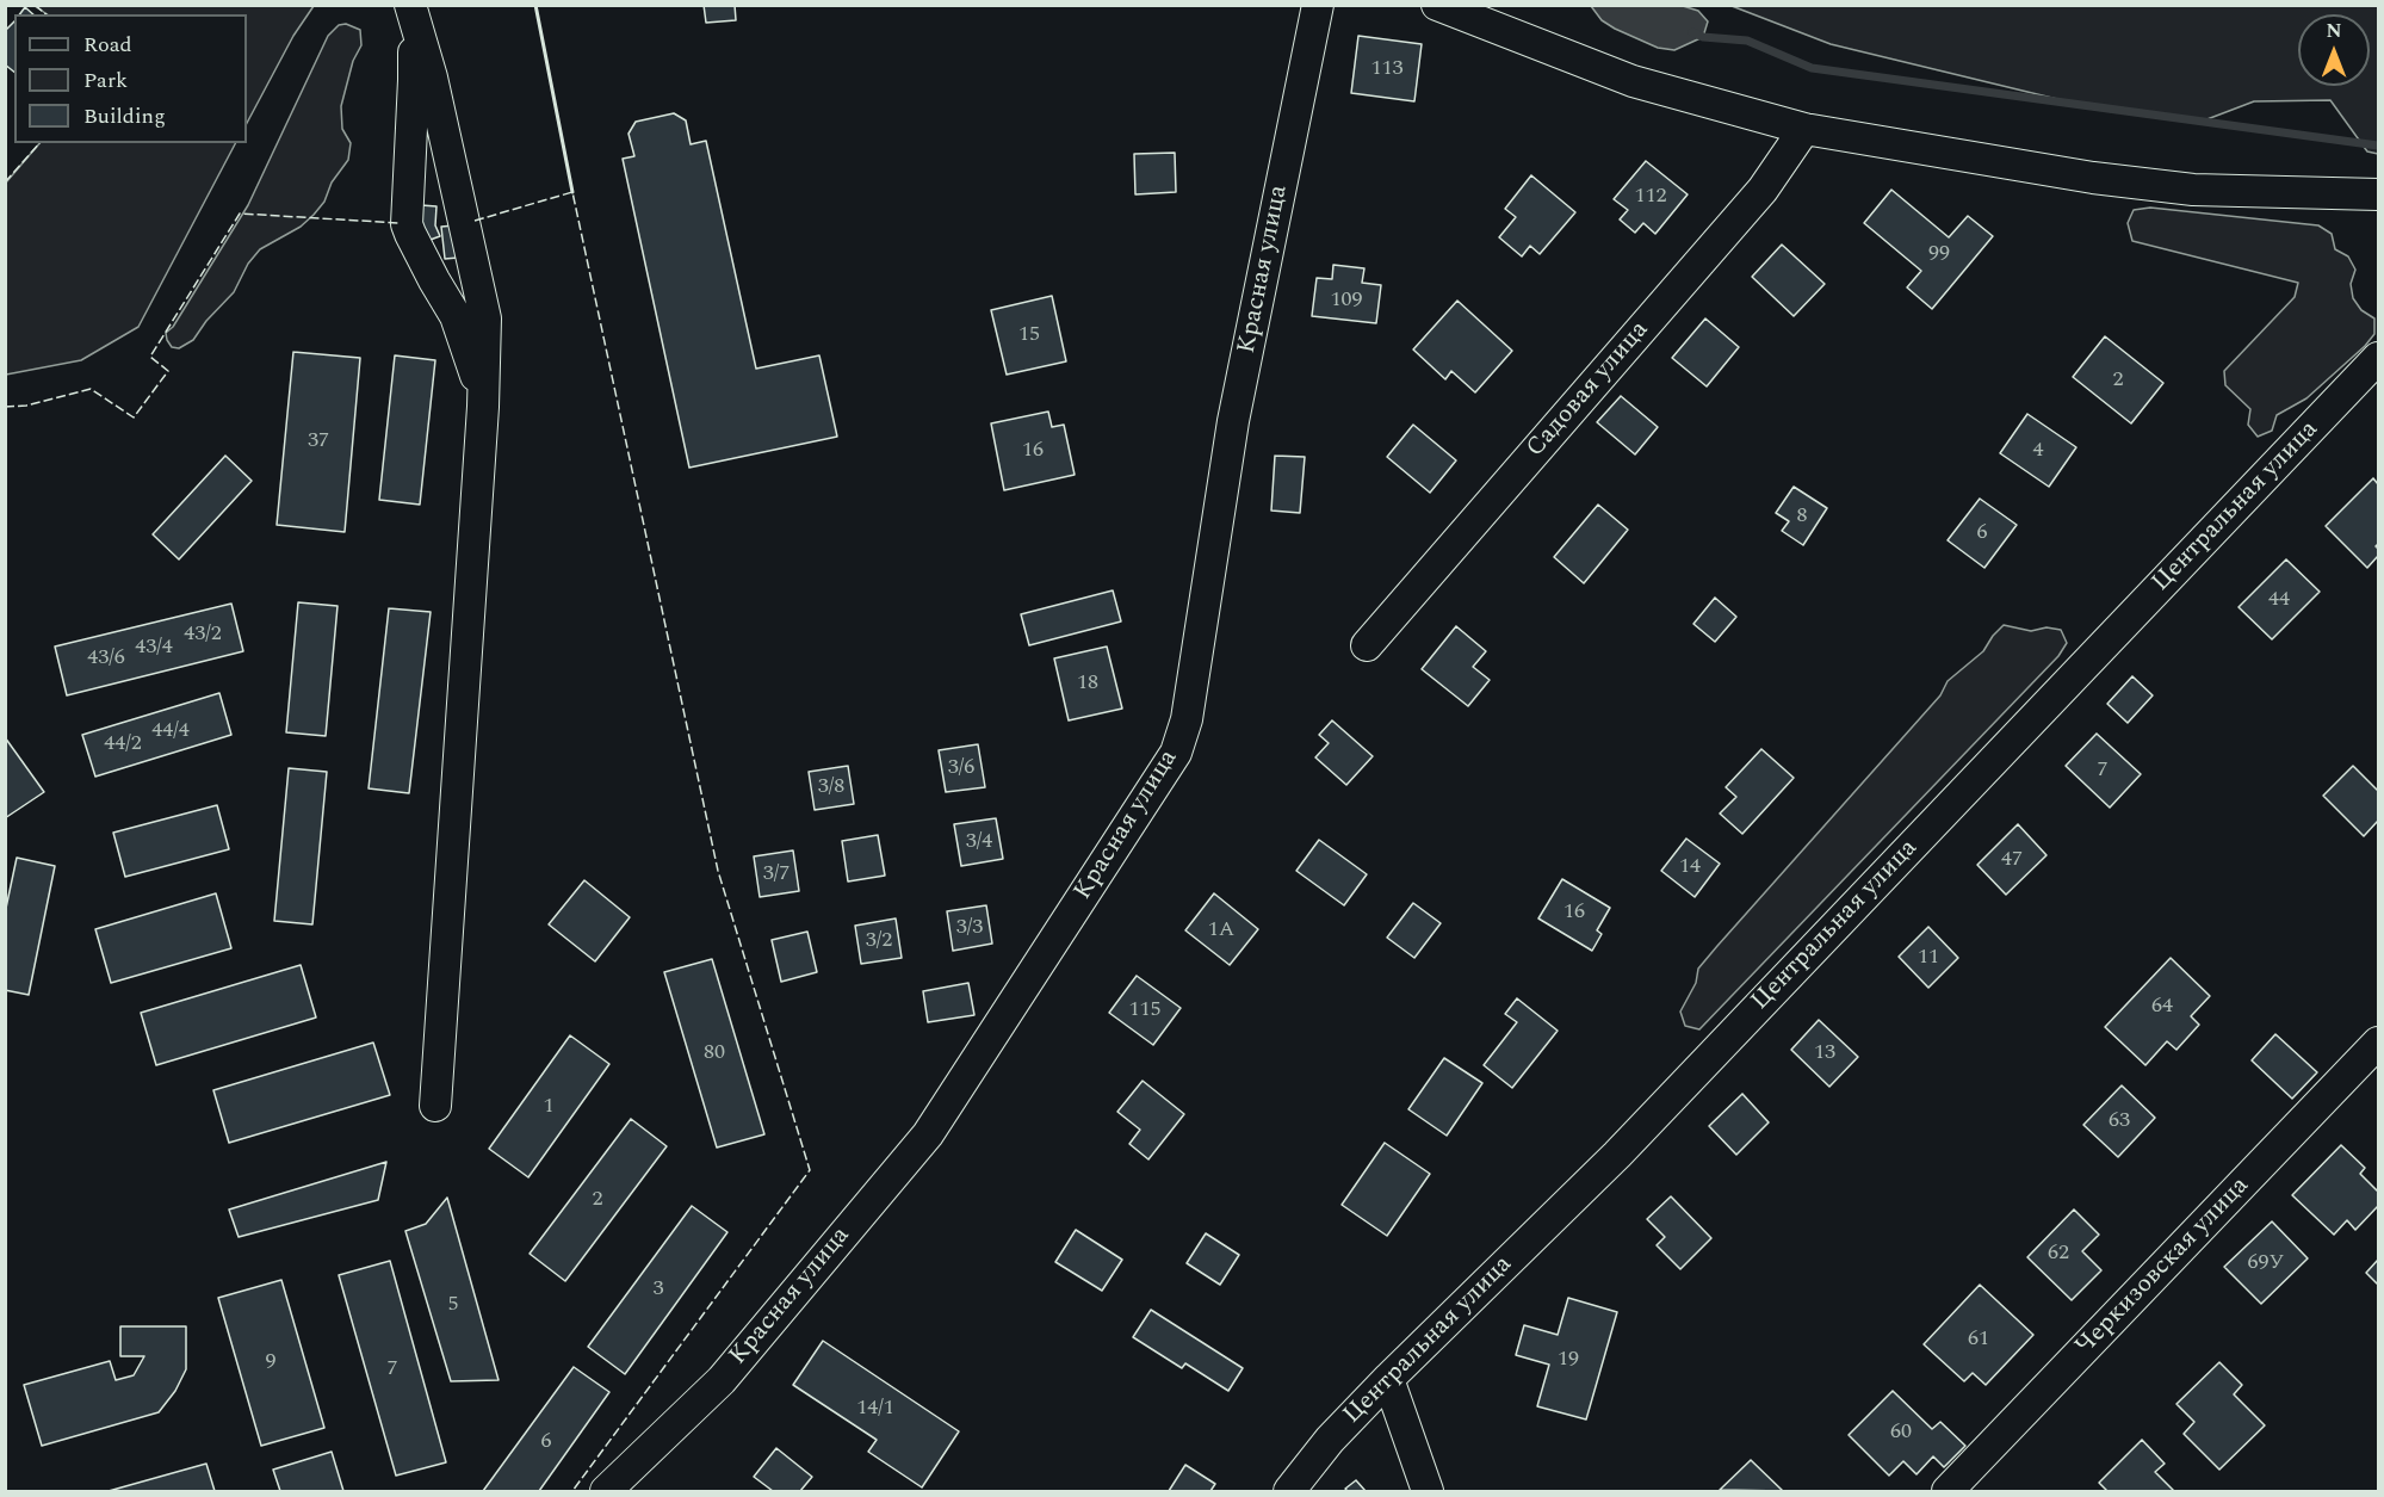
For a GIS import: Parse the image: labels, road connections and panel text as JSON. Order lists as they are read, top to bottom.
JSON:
{
  "streets": {
    "street": [
      "Красная улица",
      "Садовая улица",
      "Центральная улица",
      "Черкизовская улица"
    ]
  },
  "house_numbers": [
    "113",
    "112",
    "99",
    "109",
    "15",
    "2",
    "37",
    "16",
    "4",
    "8",
    "6",
    "44",
    "43/2",
    "43/4",
    "43/6",
    "18",
    "44/4",
    "44/2",
    "3/6",
    "7",
    "3/8",
    "3/4",
    "47",
    "14",
    "3/7",
    "16",
    "3/3",
    "1А",
    "3/2",
    "11",
    "64",
    "115",
    "80",
    "13",
    "1",
    "63",
    "2",
    "62",
    "69У",
    "3",
    "5",
    "61",
    "19",
    "9",
    "7",
    "14/1",
    "60",
    "6"
  ],
  "legend": ["Road", "Park", "Building"],
  "north": "top"
}
